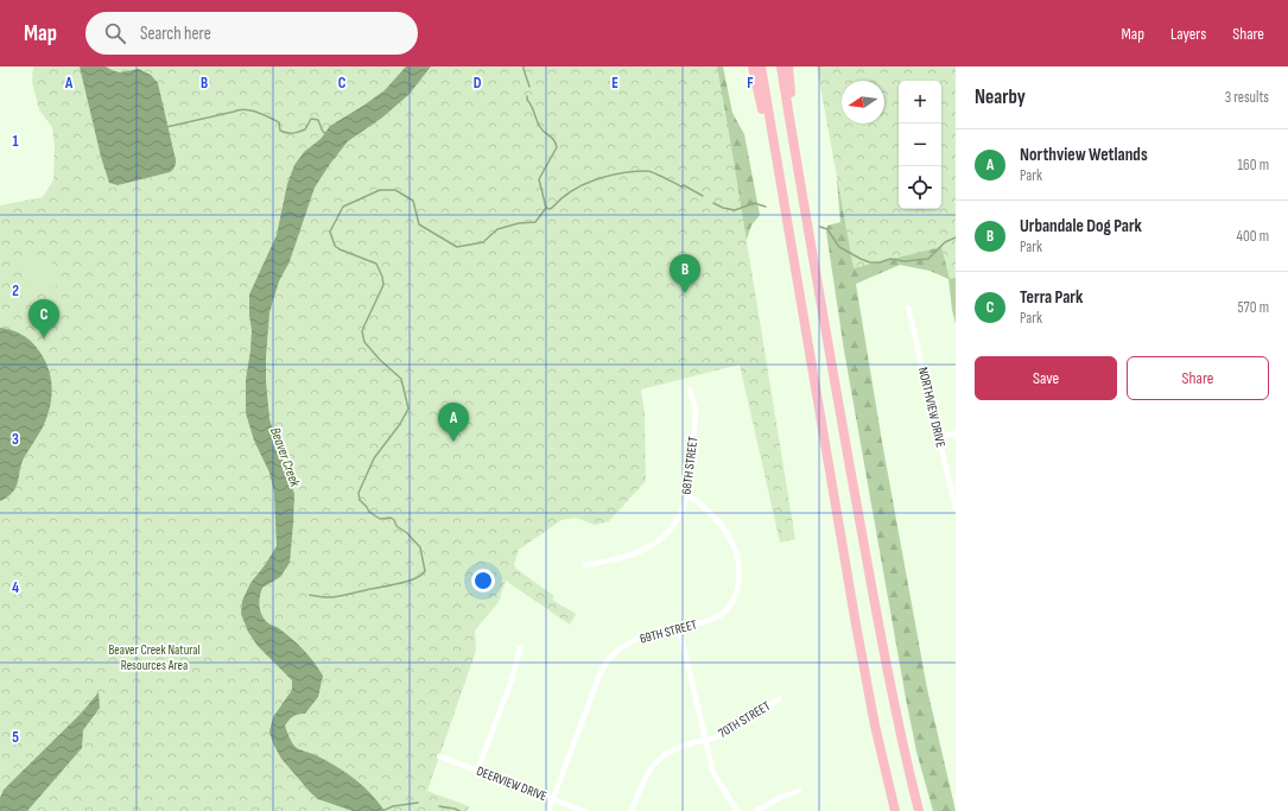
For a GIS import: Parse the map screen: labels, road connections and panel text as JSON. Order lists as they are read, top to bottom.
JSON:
{
  "streets": {
    "street": [
      "NORTHVIEW DRIVE",
      "68TH STREET",
      "69TH STREET",
      "70TH STREET",
      "DEERVIEW DRIVE"
    ]
  },
  "crossings": [
    ["68TH STREET", "69TH STREET"],
    ["69TH STREET", "DEERVIEW DRIVE"]
  ],
  "water": ["Beaver Creek"],
  "parks": ["Beaver Creek Natural Resources Area"],
  "north": "left",
  "page": {
    "header": "Map",
    "search": "Search here",
    "nav": ["Map", "Layers", "Share"],
    "heading": ["Nearby", "3 results"],
    "map_buttons": ["+", "−"],
    "list": [
      {
        "mark": "A",
        "name": "Northview Wetlands",
        "note": "Park",
        "value": "160 m"
      },
      {
        "mark": "B",
        "name": "Urbandale Dog Park",
        "note": "Park",
        "value": "400 m"
      },
      {
        "mark": "C",
        "name": "Terra Park",
        "note": "Park",
        "value": "570 m"
      }
    ],
    "pins": ["B", "C", "A"],
    "buttons": ["Save", "Share"]
  },
  "grid": {
    "columns": [
      "A",
      "B",
      "C",
      "D",
      "E",
      "F"
    ],
    "rows": [
      "1",
      "2",
      "3",
      "4",
      "5"
    ]
  }
}
